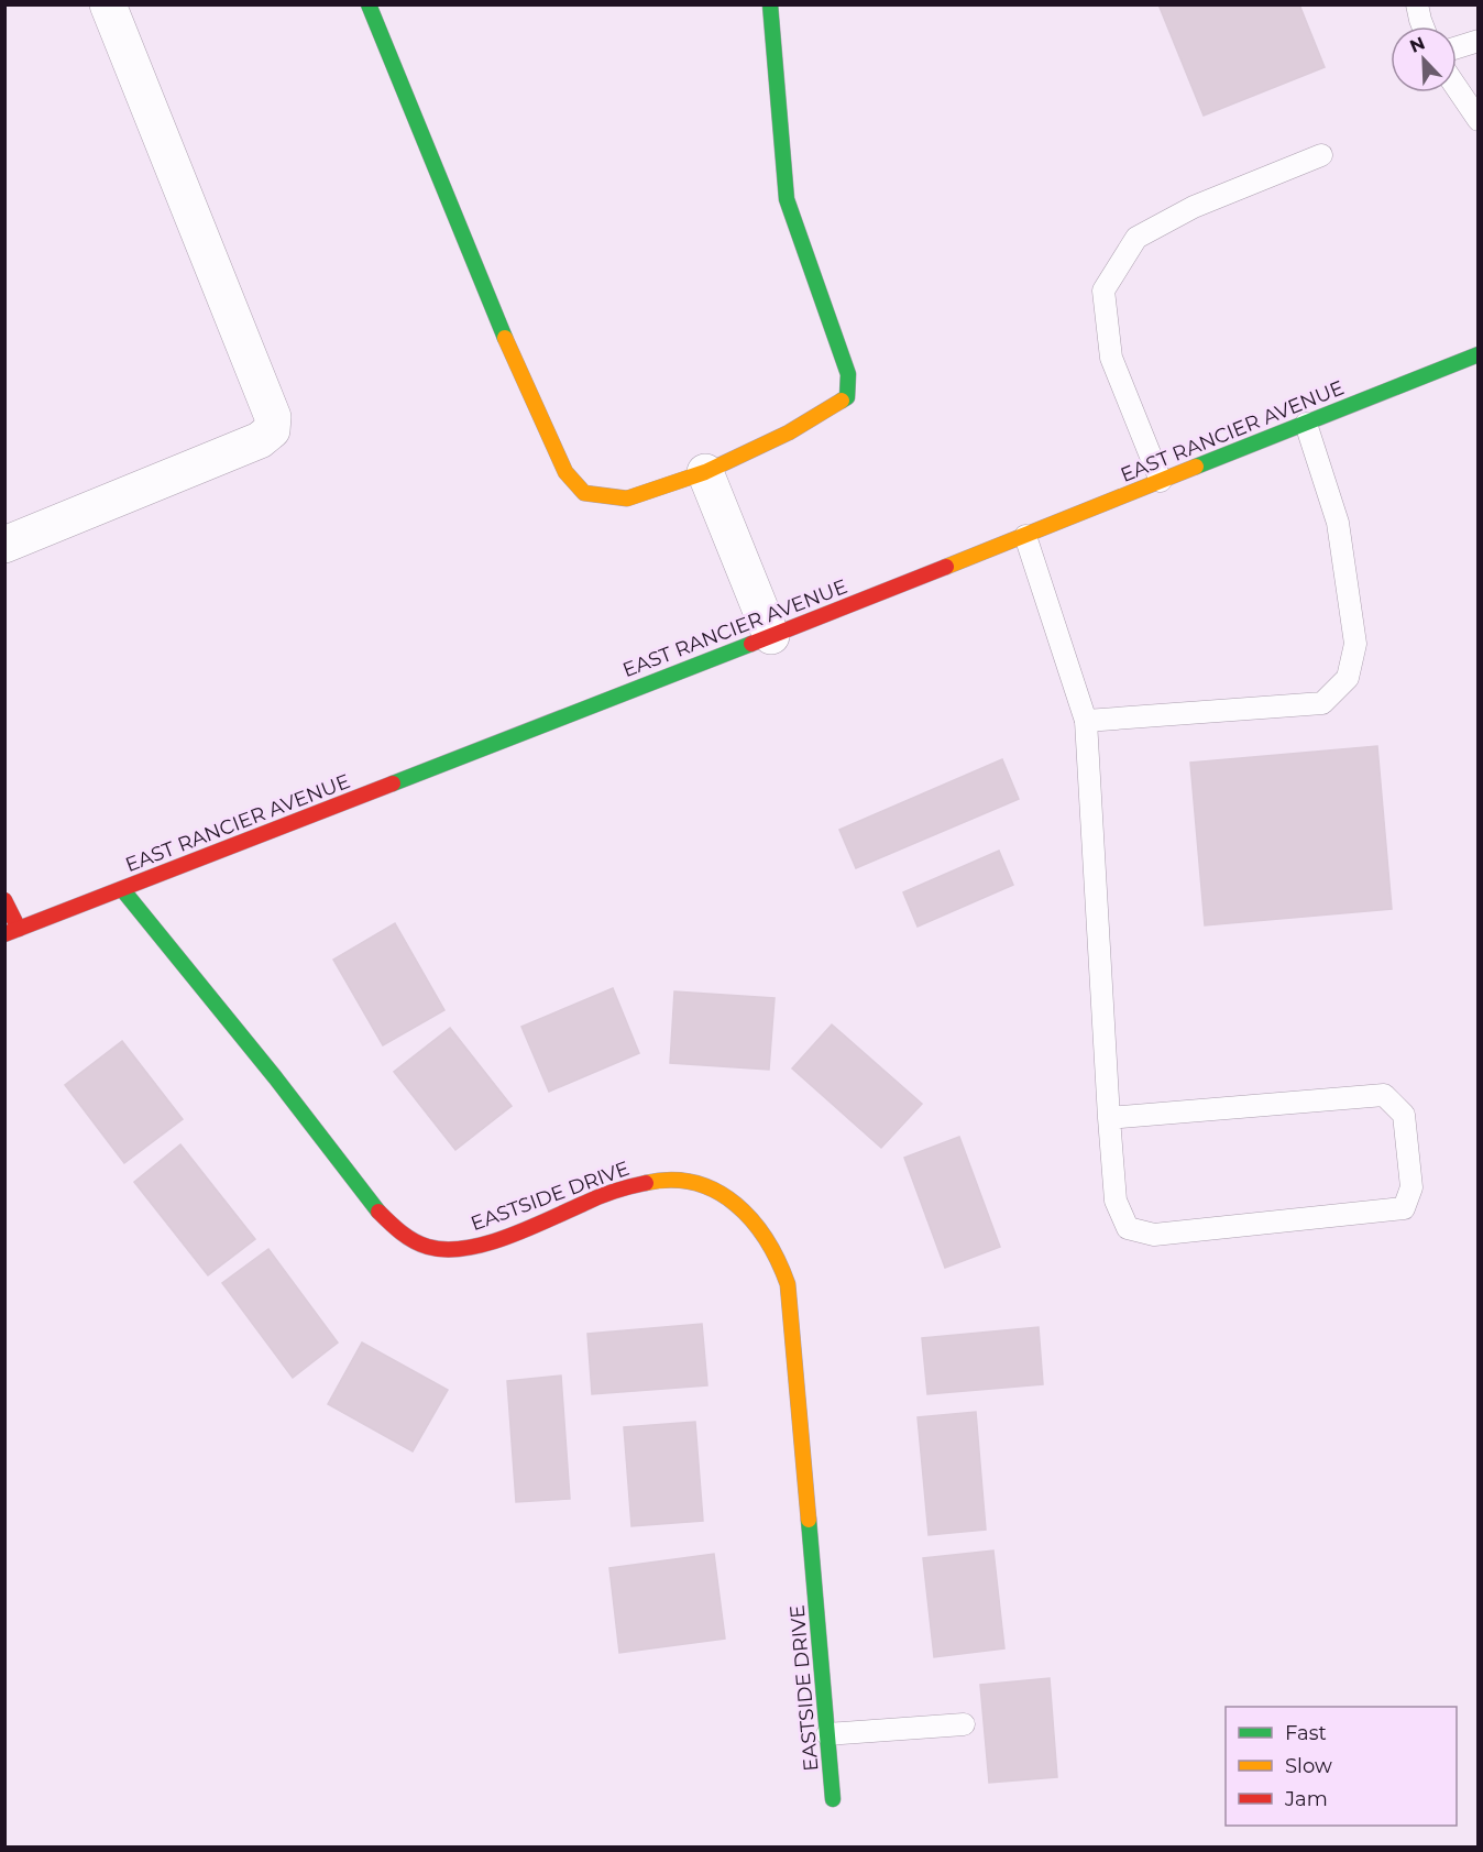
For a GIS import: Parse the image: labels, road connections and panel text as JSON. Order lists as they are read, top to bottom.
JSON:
{
  "streets": {
    "street": ["EAST RANCIER AVENUE", "EASTSIDE DRIVE"]
  },
  "crossings": [
    ["EAST RANCIER AVENUE", "EASTSIDE DRIVE"]
  ],
  "legend": ["Fast", "Slow", "Jam"],
  "north": "top left"
}
